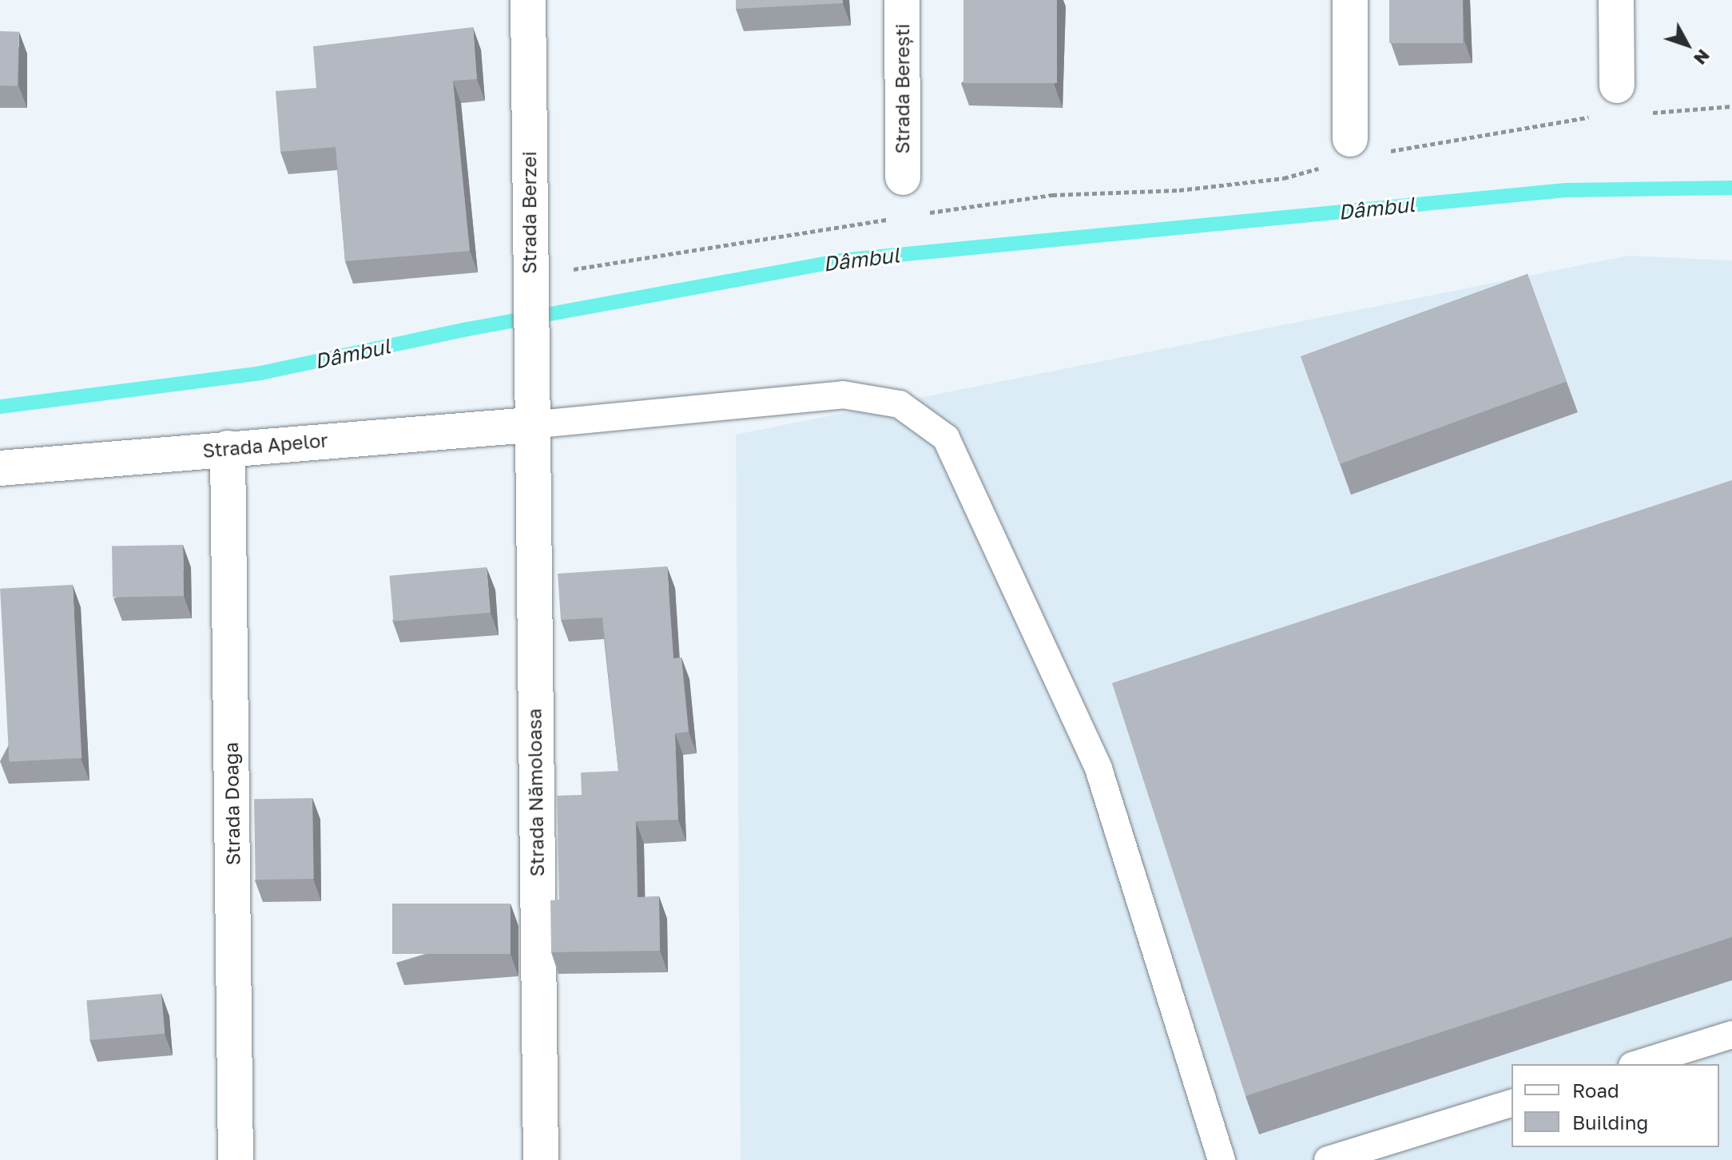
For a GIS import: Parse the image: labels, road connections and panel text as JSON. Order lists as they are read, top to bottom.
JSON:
{
  "streets": {
    "street": [
      "Strada Berești",
      "Strada Berzei",
      "Strada Apelor",
      "Strada Nămoloasa",
      "Strada Doaga"
    ]
  },
  "crossings": [
    ["Strada Berzei", "Strada Apelor"],
    ["Strada Berzei", "Strada Nămoloasa"],
    ["Strada Apelor", "Strada Nămoloasa"],
    ["Strada Apelor", "Strada Doaga"]
  ],
  "water": ["Dâmbul"],
  "legend": ["Road", "Building"],
  "north": "bottom right"
}
